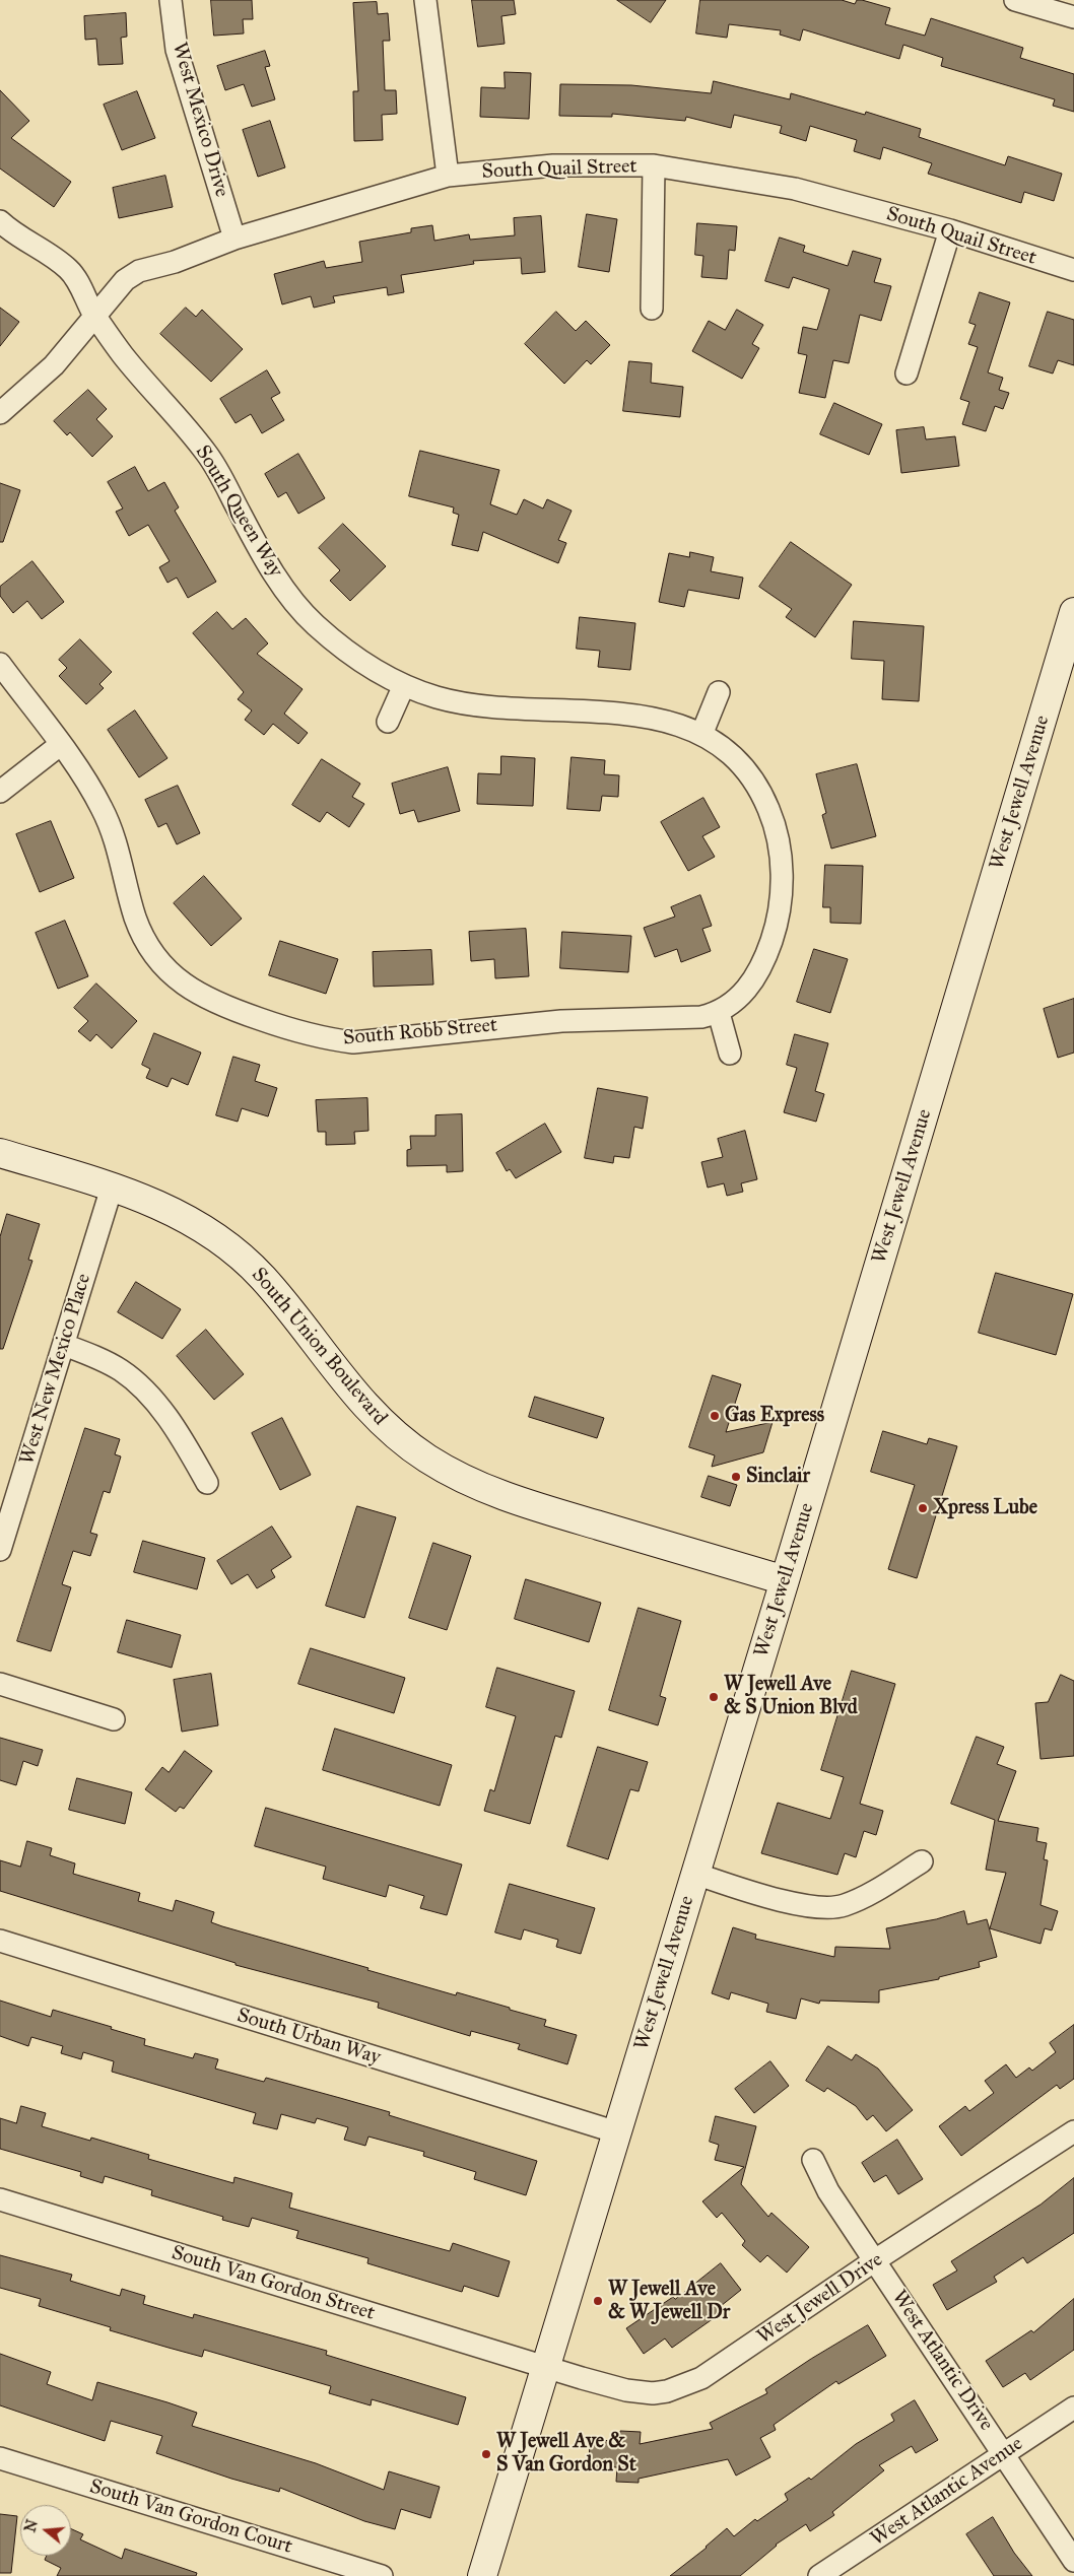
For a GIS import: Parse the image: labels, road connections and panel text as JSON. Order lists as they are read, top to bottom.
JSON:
{
  "streets": {
    "main road": ["West Jewell Avenue", "South Union Boulevard"],
    "street": [
      "West Mexico Drive",
      "South Quail Street",
      "South Queen Way",
      "South Robb Street",
      "West New Mexico Place",
      "South Urban Way",
      "South Van Gordon Street",
      "West Jewell Drive",
      "West Atlantic Drive",
      "West Atlantic Avenue",
      "South Van Gordon Court"
    ]
  },
  "crossings": [
    ["West Mexico Drive", "South Quail Street"],
    ["South Quail Street", "South Queen Way"],
    ["South Queen Way", "South Robb Street"],
    ["West Jewell Avenue", "South Union Boulevard"],
    ["West Jewell Avenue", "South Urban Way"],
    ["West Jewell Avenue", "South Van Gordon Street"],
    ["West Jewell Avenue", "West Jewell Drive"],
    ["South Union Boulevard", "West New Mexico Place"],
    ["South Van Gordon Street", "West Jewell Drive"],
    ["West Jewell Drive", "West Atlantic Drive"],
    ["West Atlantic Drive", "West Atlantic Avenue"]
  ],
  "places": [
    "Gas Express",
    "Sinclair",
    "Xpress Lube",
    "W Jewell Ave & S Union Blvd",
    "W Jewell Ave & W Jewell Dr",
    "W Jewell Ave & S Van Gordon St"
  ],
  "north": "left"
}
